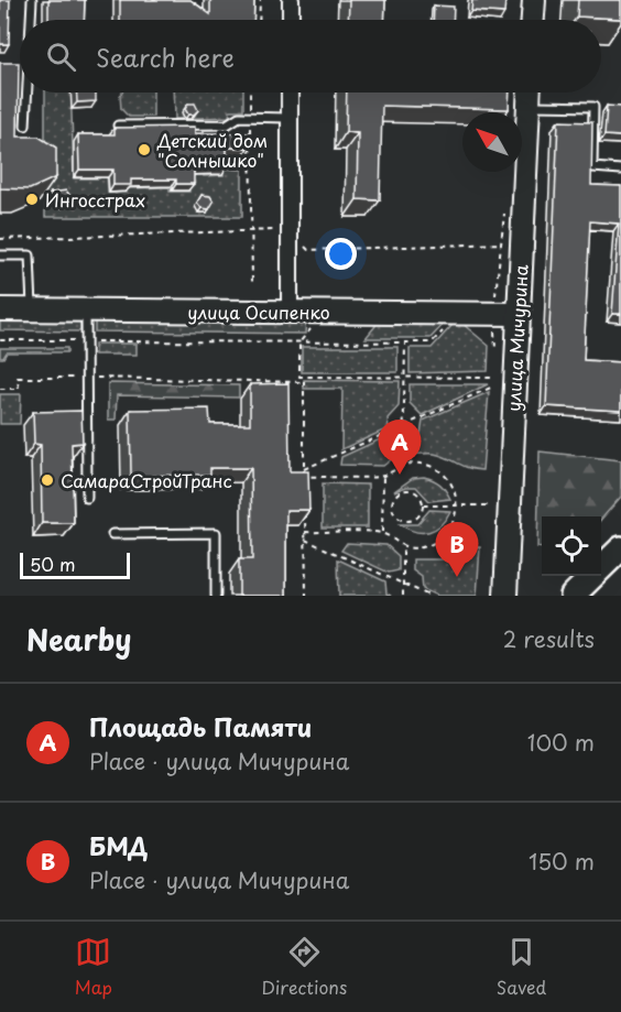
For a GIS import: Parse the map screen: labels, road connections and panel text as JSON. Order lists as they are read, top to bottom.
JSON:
{
  "streets": {
    "main road": ["улица Осипенко", "улица Мичурина"]
  },
  "crossings": [
    ["улица Осипенко", "улица Мичурина"]
  ],
  "places": ["Детский дом \"Солнышко\"", "Ингосстрах", "СамараСтройТранс"],
  "scale_bar": "50 m",
  "north": "top left",
  "page": {
    "search": "Search here",
    "pins": ["A", "B"],
    "scale": "50 m",
    "heading": ["Nearby", "2 results"],
    "list": [
      {
        "mark": "A",
        "name": "Площадь Памяти",
        "note": "Place · улица Мичурина",
        "value": "100 m"
      },
      {
        "mark": "B",
        "name": "БМД",
        "note": "Place · улица Мичурина",
        "value": "150 m"
      }
    ],
    "nav": ["Map", "Directions", "Saved"]
  }
}
